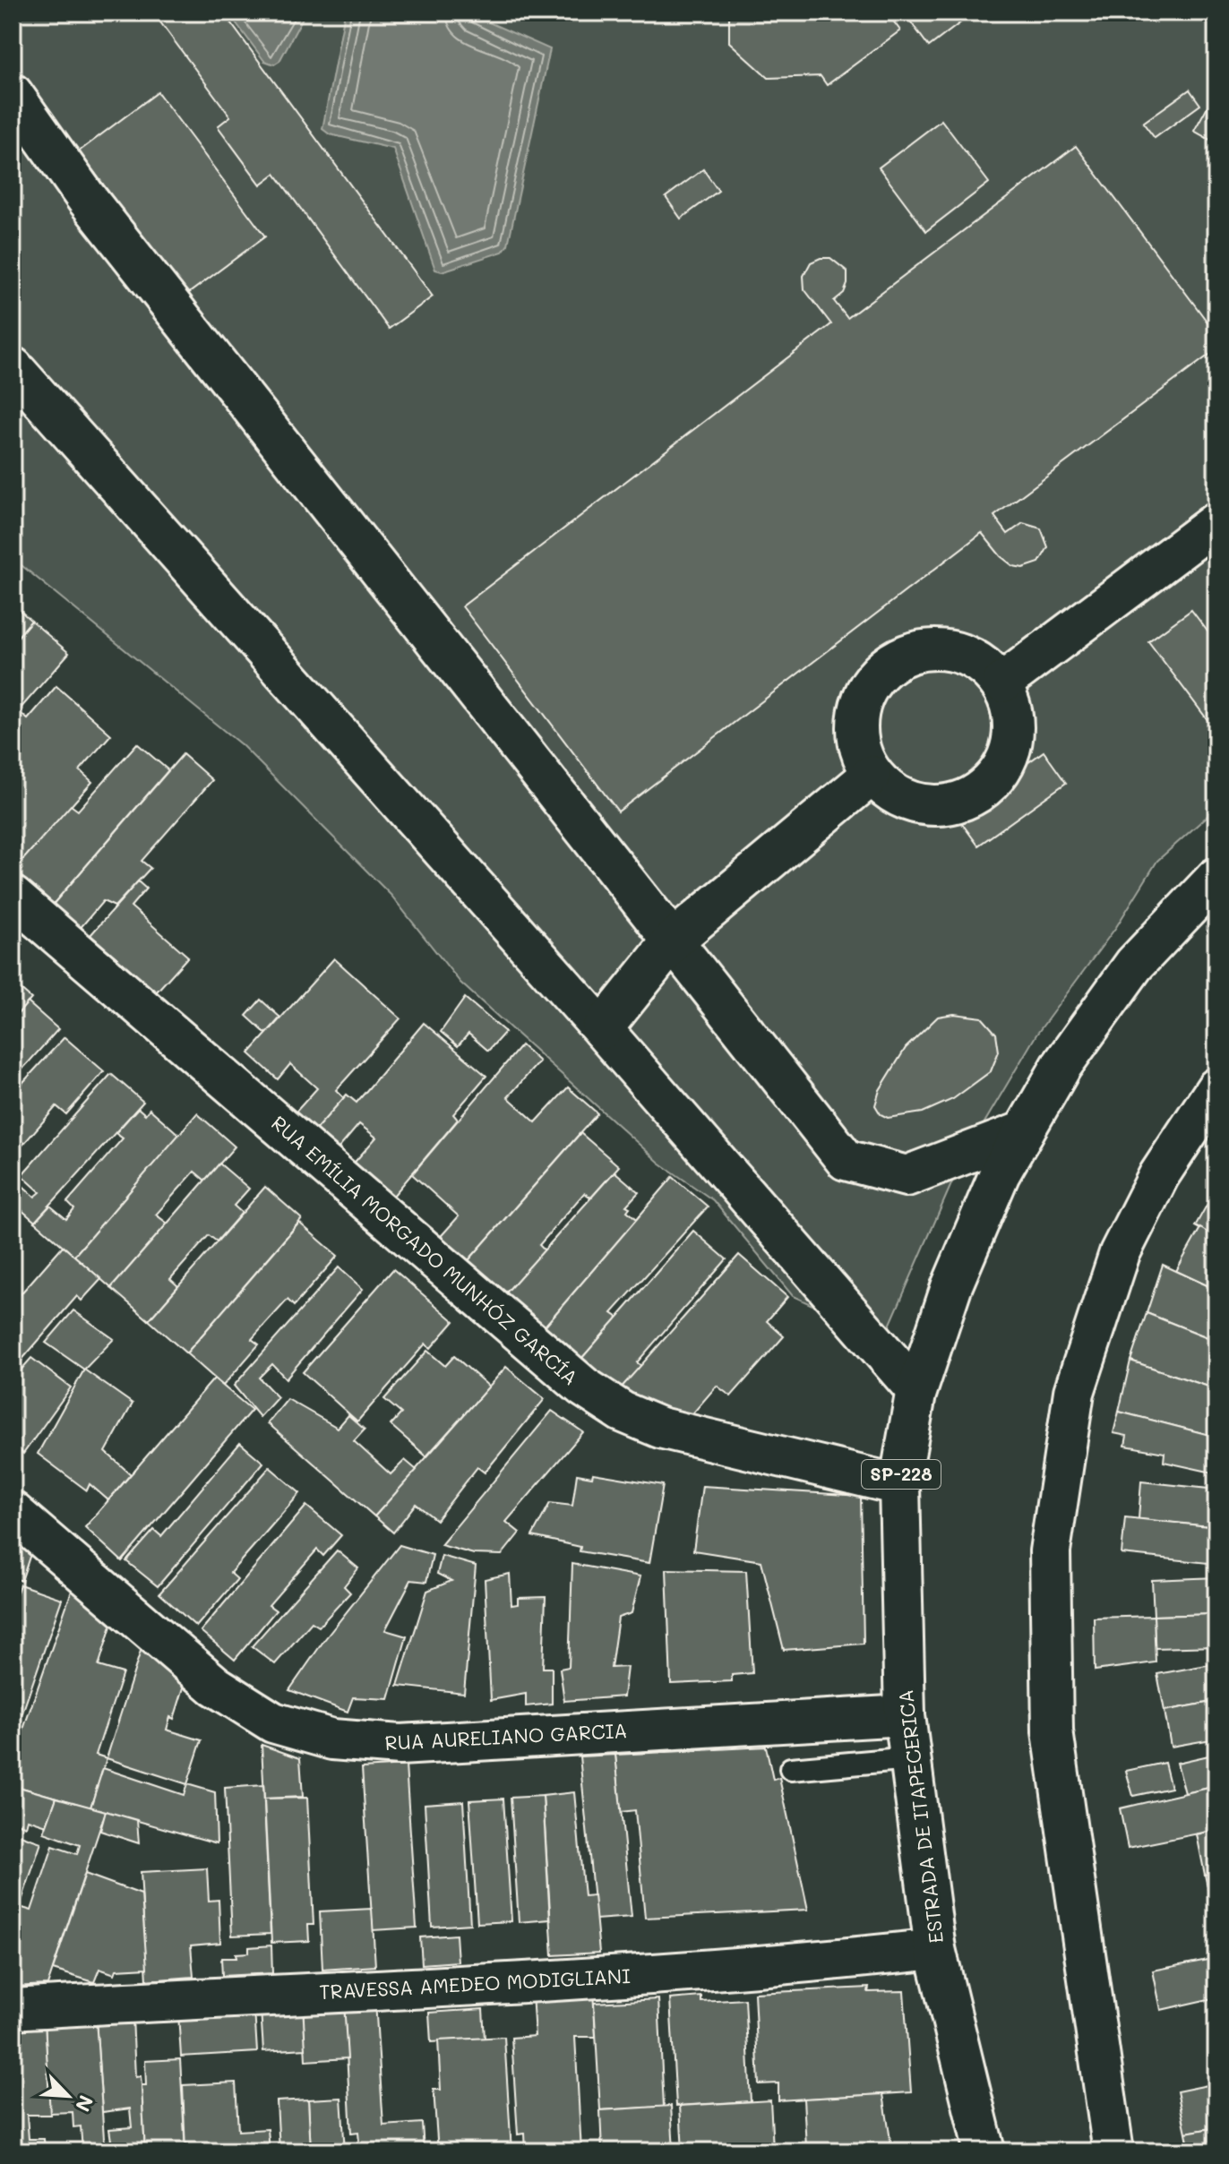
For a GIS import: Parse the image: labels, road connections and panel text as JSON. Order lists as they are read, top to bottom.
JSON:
{
  "streets": {
    "street": [
      "RUA EMÍLIA MORGADO MUNHÓZ GARCÍA",
      "SP-228",
      "RUA AURELIANO GARCIA",
      "ESTRADA DE ITAPECERICA",
      "TRAVESSA AMEDEO MODIGLIANI"
    ]
  },
  "crossings": [
    ["RUA EMÍLIA MORGADO MUNHÓZ GARCÍA", "ESTRADA DE ITAPECERICA"],
    ["RUA AURELIANO GARCIA", "ESTRADA DE ITAPECERICA"],
    ["ESTRADA DE ITAPECERICA", "TRAVESSA AMEDEO MODIGLIANI"]
  ],
  "north": "bottom right"
}
